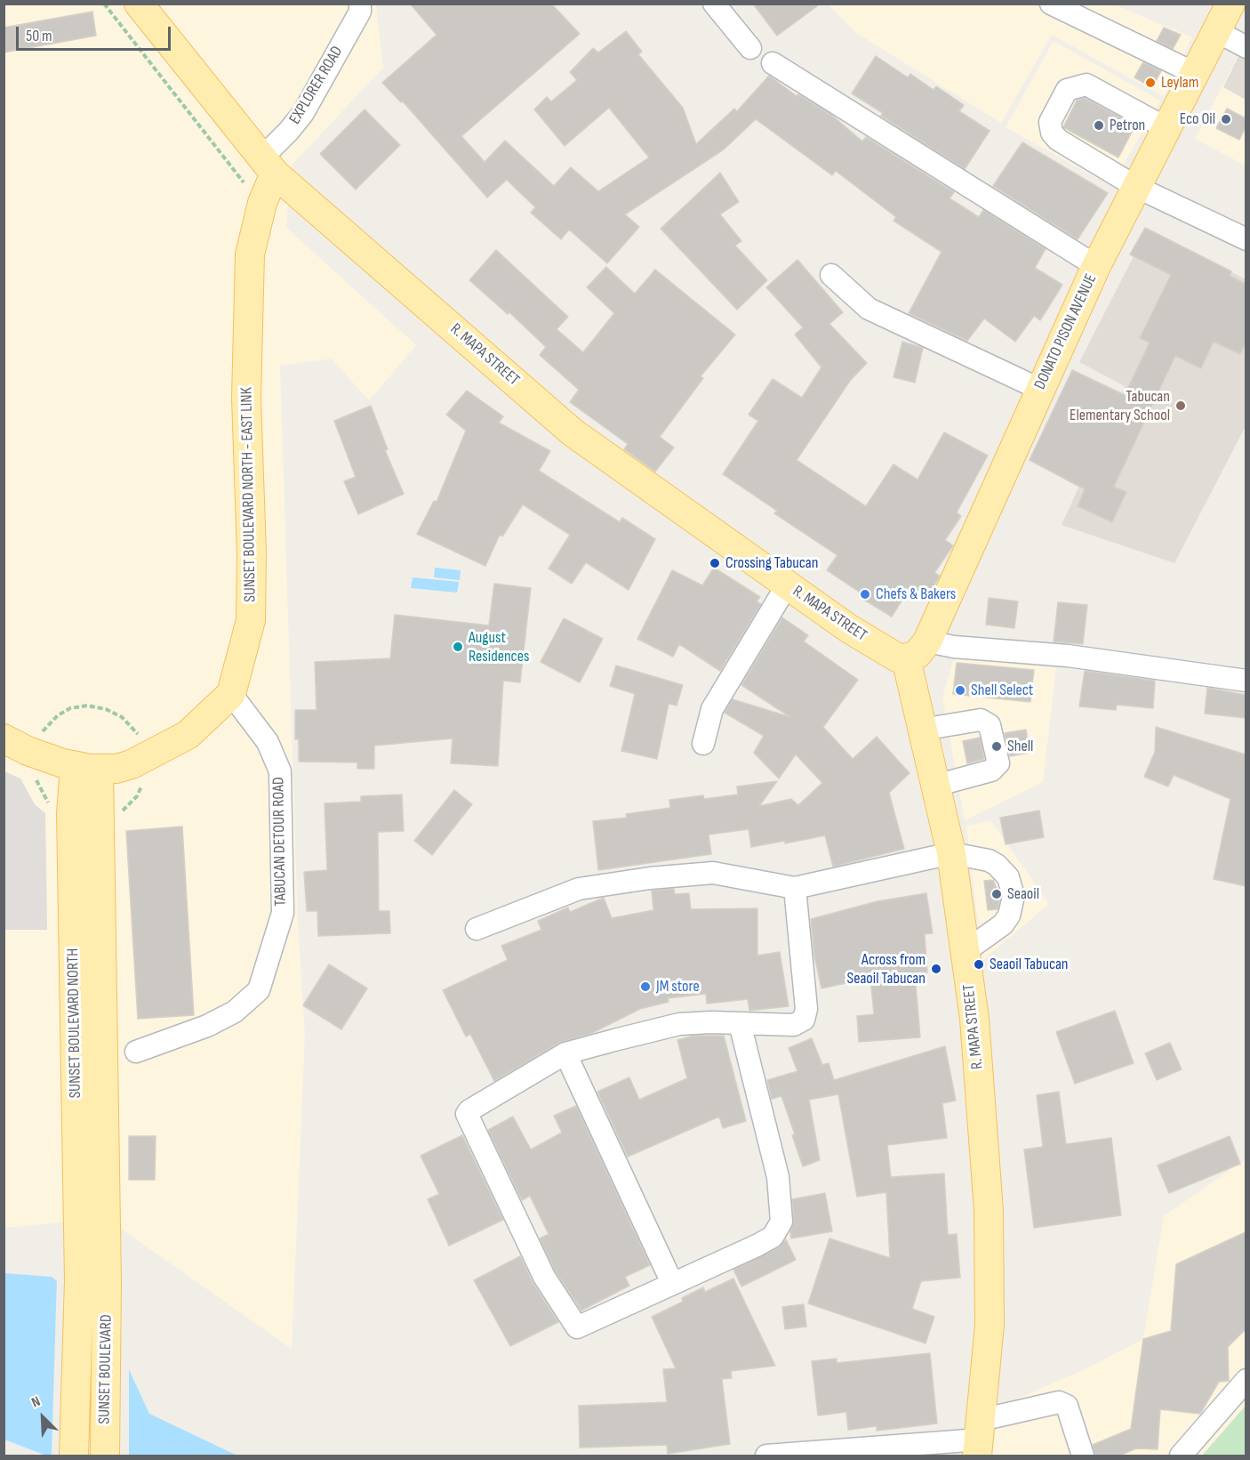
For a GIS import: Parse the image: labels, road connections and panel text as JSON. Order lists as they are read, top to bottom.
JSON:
{
  "streets": {
    "main road": [
      "DONATO PISON AVENUE",
      "R. MAPA STREET",
      "SUNSET BOULEVARD NORTH - EAST LINK",
      "SUNSET BOULEVARD NORTH",
      "SUNSET BOULEVARD"
    ],
    "street": ["EXPLORER ROAD", "TABUCAN DETOUR ROAD"]
  },
  "crossings": [
    ["EXPLORER ROAD", "R. MAPA STREET"],
    ["EXPLORER ROAD", "SUNSET BOULEVARD NORTH - EAST LINK"],
    ["DONATO PISON AVENUE", "R. MAPA STREET"],
    ["R. MAPA STREET", "SUNSET BOULEVARD NORTH - EAST LINK"],
    ["SUNSET BOULEVARD NORTH - EAST LINK", "TABUCAN DETOUR ROAD"],
    ["SUNSET BOULEVARD NORTH", "SUNSET BOULEVARD"]
  ],
  "places": [
    "Leylam",
    "Eco Oil",
    "Petron",
    "Tabucan Elementary School",
    "Crossing Tabucan",
    "Chefs & Bakers",
    "August Residences",
    "Shell Select",
    "Shell",
    "Seaoil",
    "Seaoil Tabucan",
    "Across from Seaoil Tabucan",
    "JM store"
  ],
  "scale_bar": "50 m",
  "north": "top left"
}
